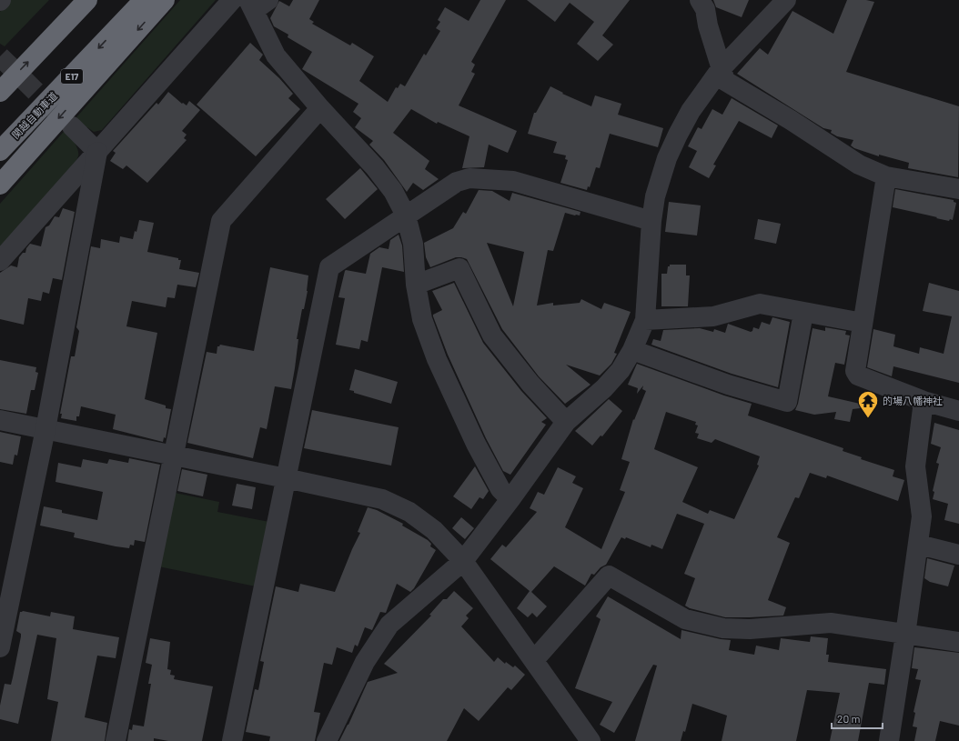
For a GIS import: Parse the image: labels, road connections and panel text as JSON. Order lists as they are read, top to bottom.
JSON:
{
  "streets": {
    "highway": ["E17", "関越自動車道"]
  },
  "places": {
    "temple": ["的場八幡神社"]
  },
  "scale_bar": "20 m"
}
